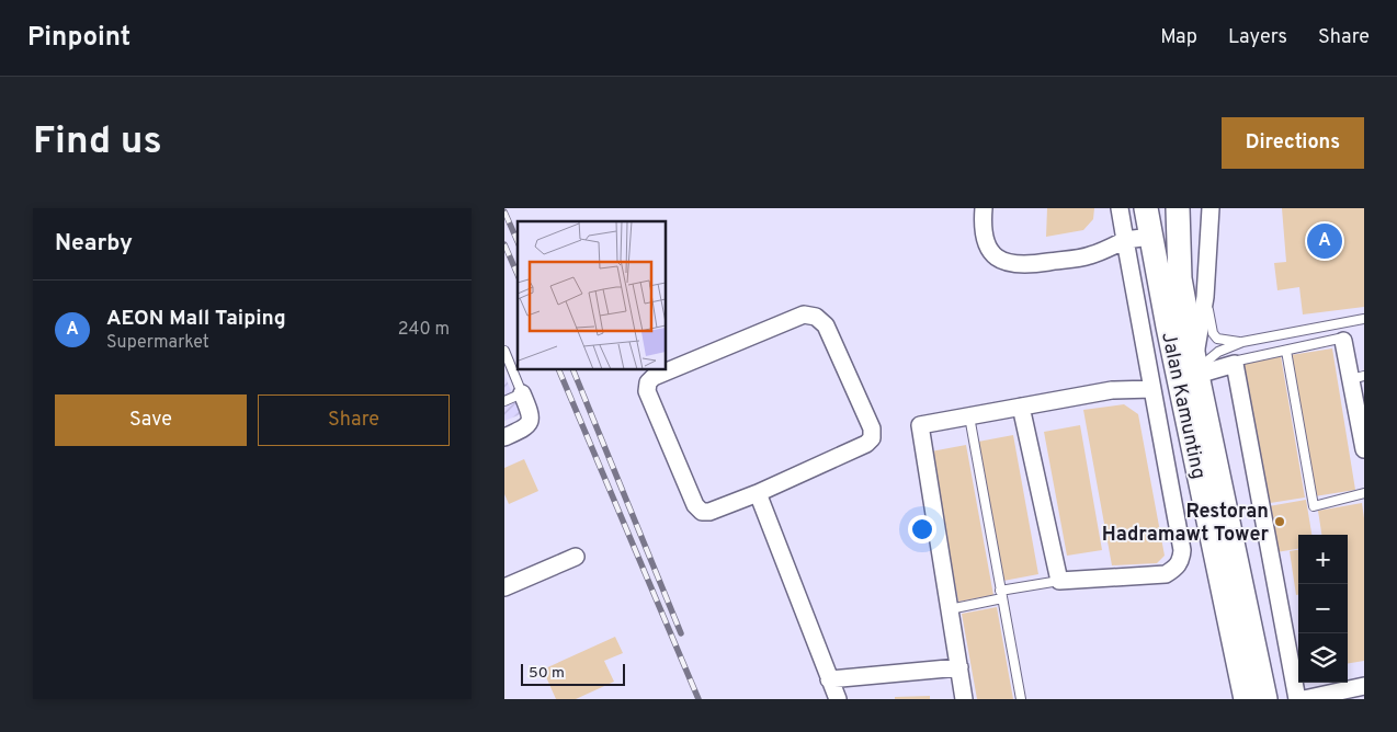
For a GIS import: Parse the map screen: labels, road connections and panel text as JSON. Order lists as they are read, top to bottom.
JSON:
{
  "streets": {
    "main road": ["Jalan Kamunting"]
  },
  "places": ["Restoran Hadramawt Tower"],
  "scale_bar": "50 m",
  "page": {
    "header": "Pinpoint",
    "nav": ["Map", "Layers", "Share"],
    "buttons": [
      "Directions",
      ["Save", "Share"]
    ],
    "title": "Find us",
    "heading": "Nearby",
    "pins": "A",
    "list": [
      {
        "mark": "A",
        "name": "AEON Mall Taiping",
        "note": "Supermarket",
        "value": "240 m"
      }
    ],
    "map_buttons": ["+", "−"],
    "scale": "50 m"
  }
}
